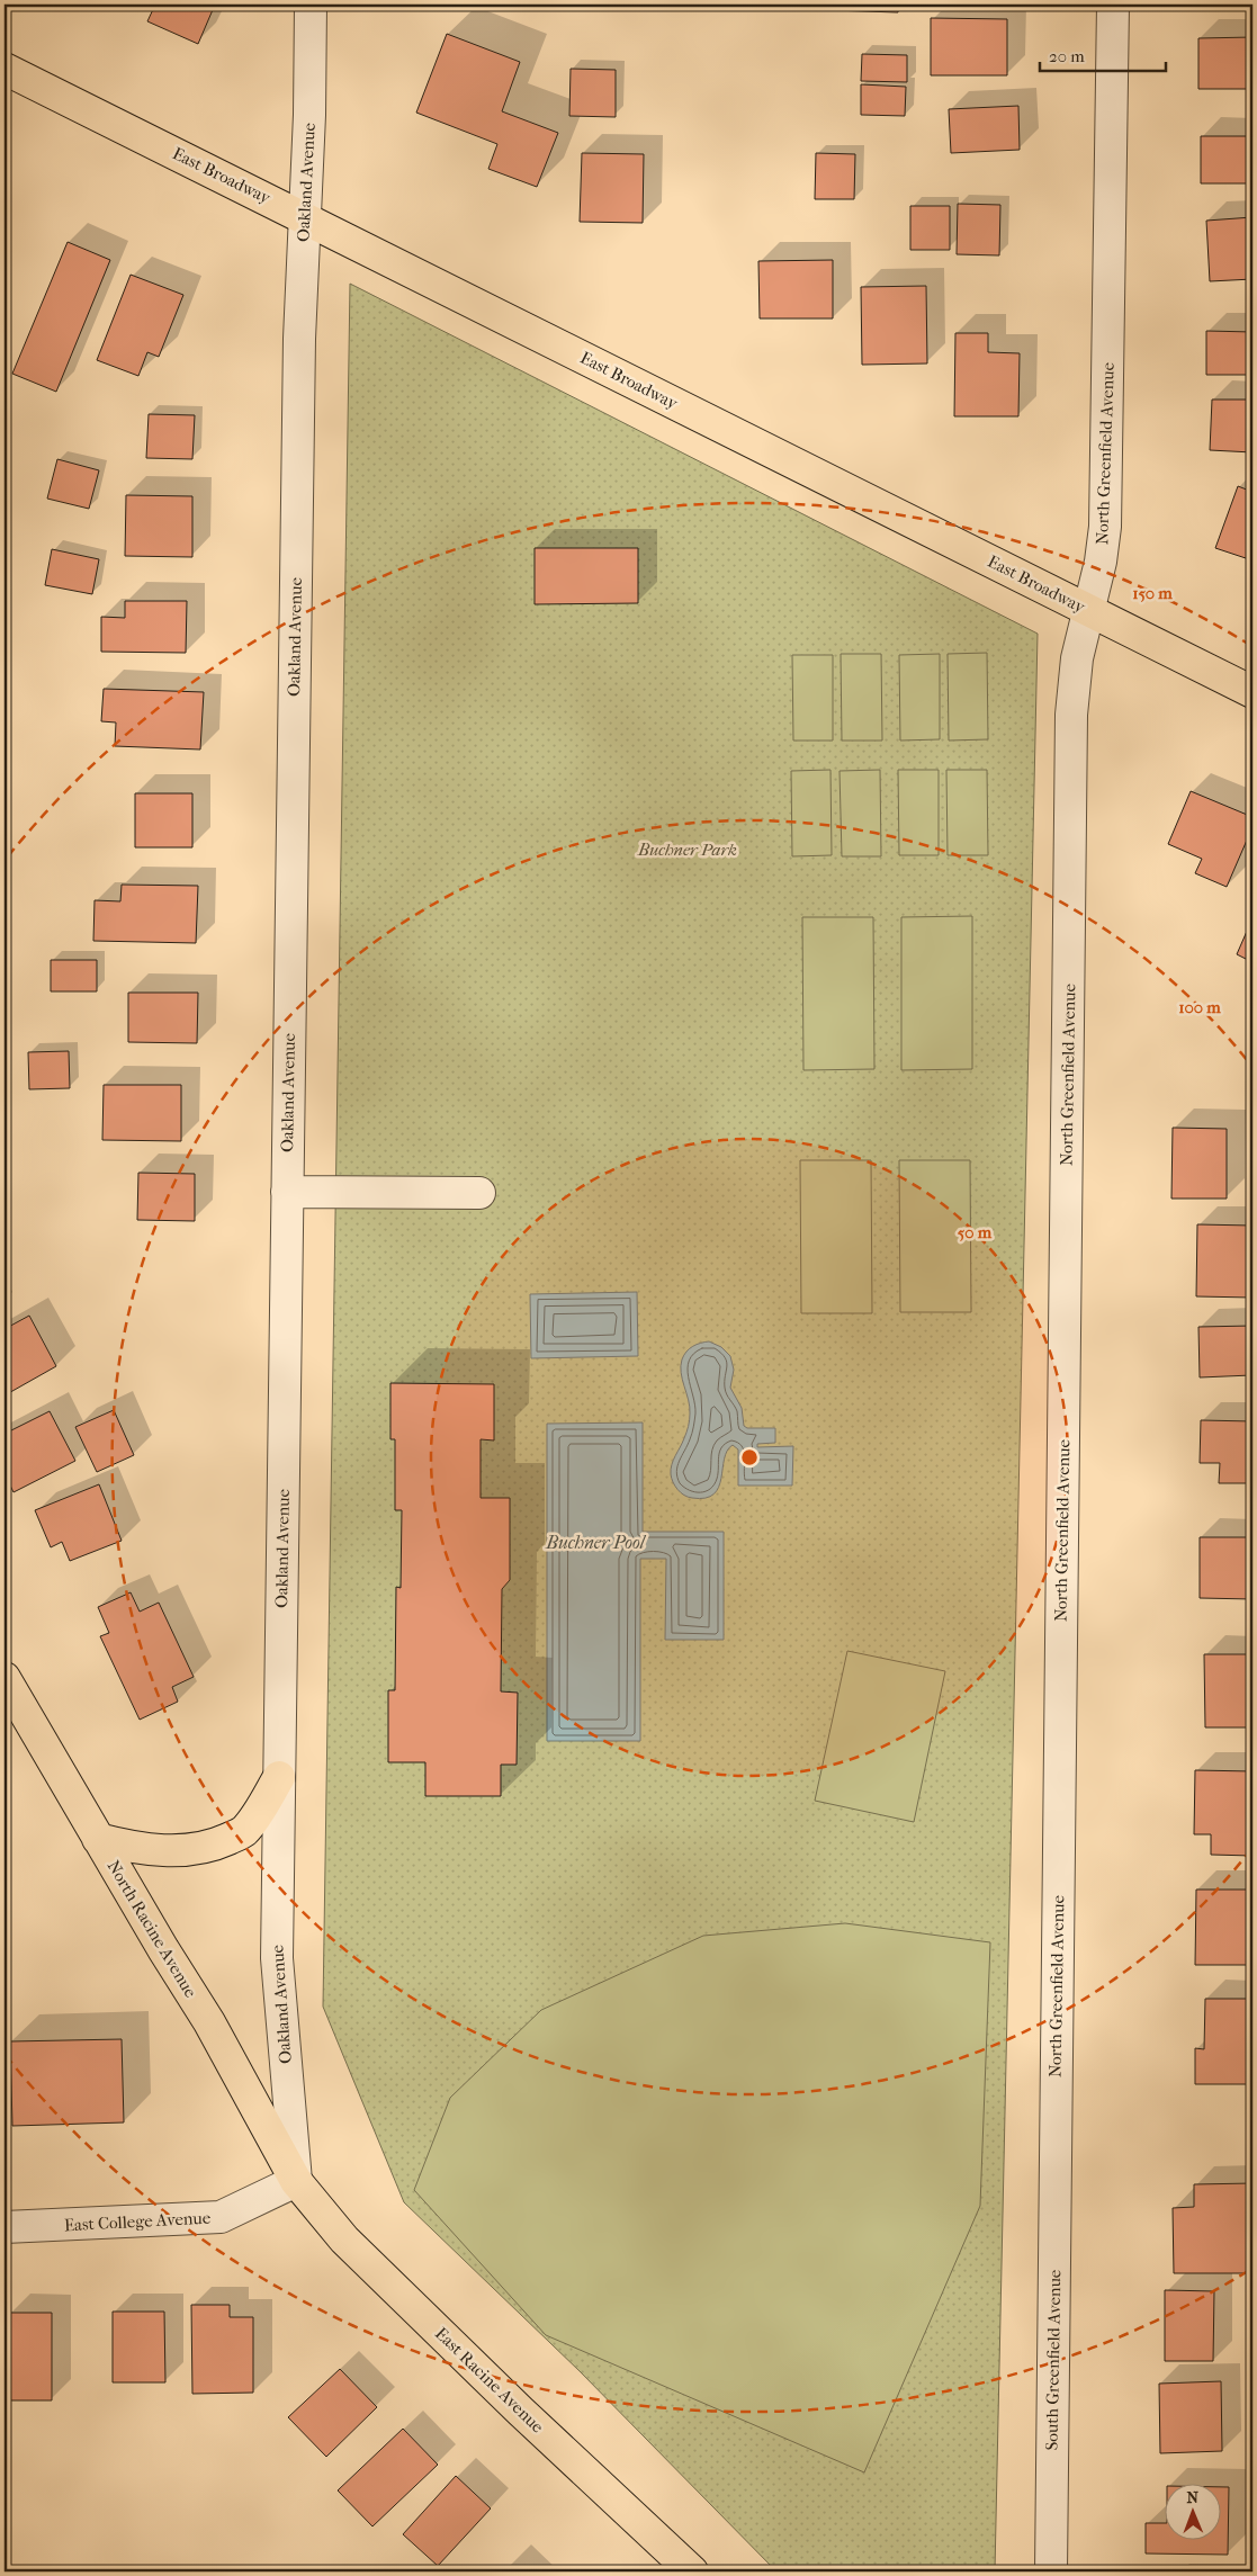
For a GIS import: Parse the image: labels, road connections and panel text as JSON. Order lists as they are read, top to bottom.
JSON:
{
  "streets": {
    "main road": ["East Broadway", "North Racine Avenue", "East Racine Avenue"],
    "street": [
      "Oakland Avenue",
      "North Greenfield Avenue",
      "East College Avenue",
      "South Greenfield Avenue"
    ]
  },
  "crossings": [
    ["East Broadway", "Oakland Avenue"],
    ["East Broadway", "North Greenfield Avenue"],
    ["Oakland Avenue", "North Racine Avenue"],
    ["Oakland Avenue", "East College Avenue"],
    ["Oakland Avenue", "East Racine Avenue"],
    ["North Greenfield Avenue", "South Greenfield Avenue"],
    ["North Racine Avenue", "East College Avenue"],
    ["North Racine Avenue", "East Racine Avenue"],
    ["East College Avenue", "East Racine Avenue"]
  ],
  "water": ["Buchner Pool"],
  "parks": ["Buchner Park"],
  "scale_bar": "20 m",
  "north": "top",
  "rings": ["150 m", "100 m", "50 m"]
}
